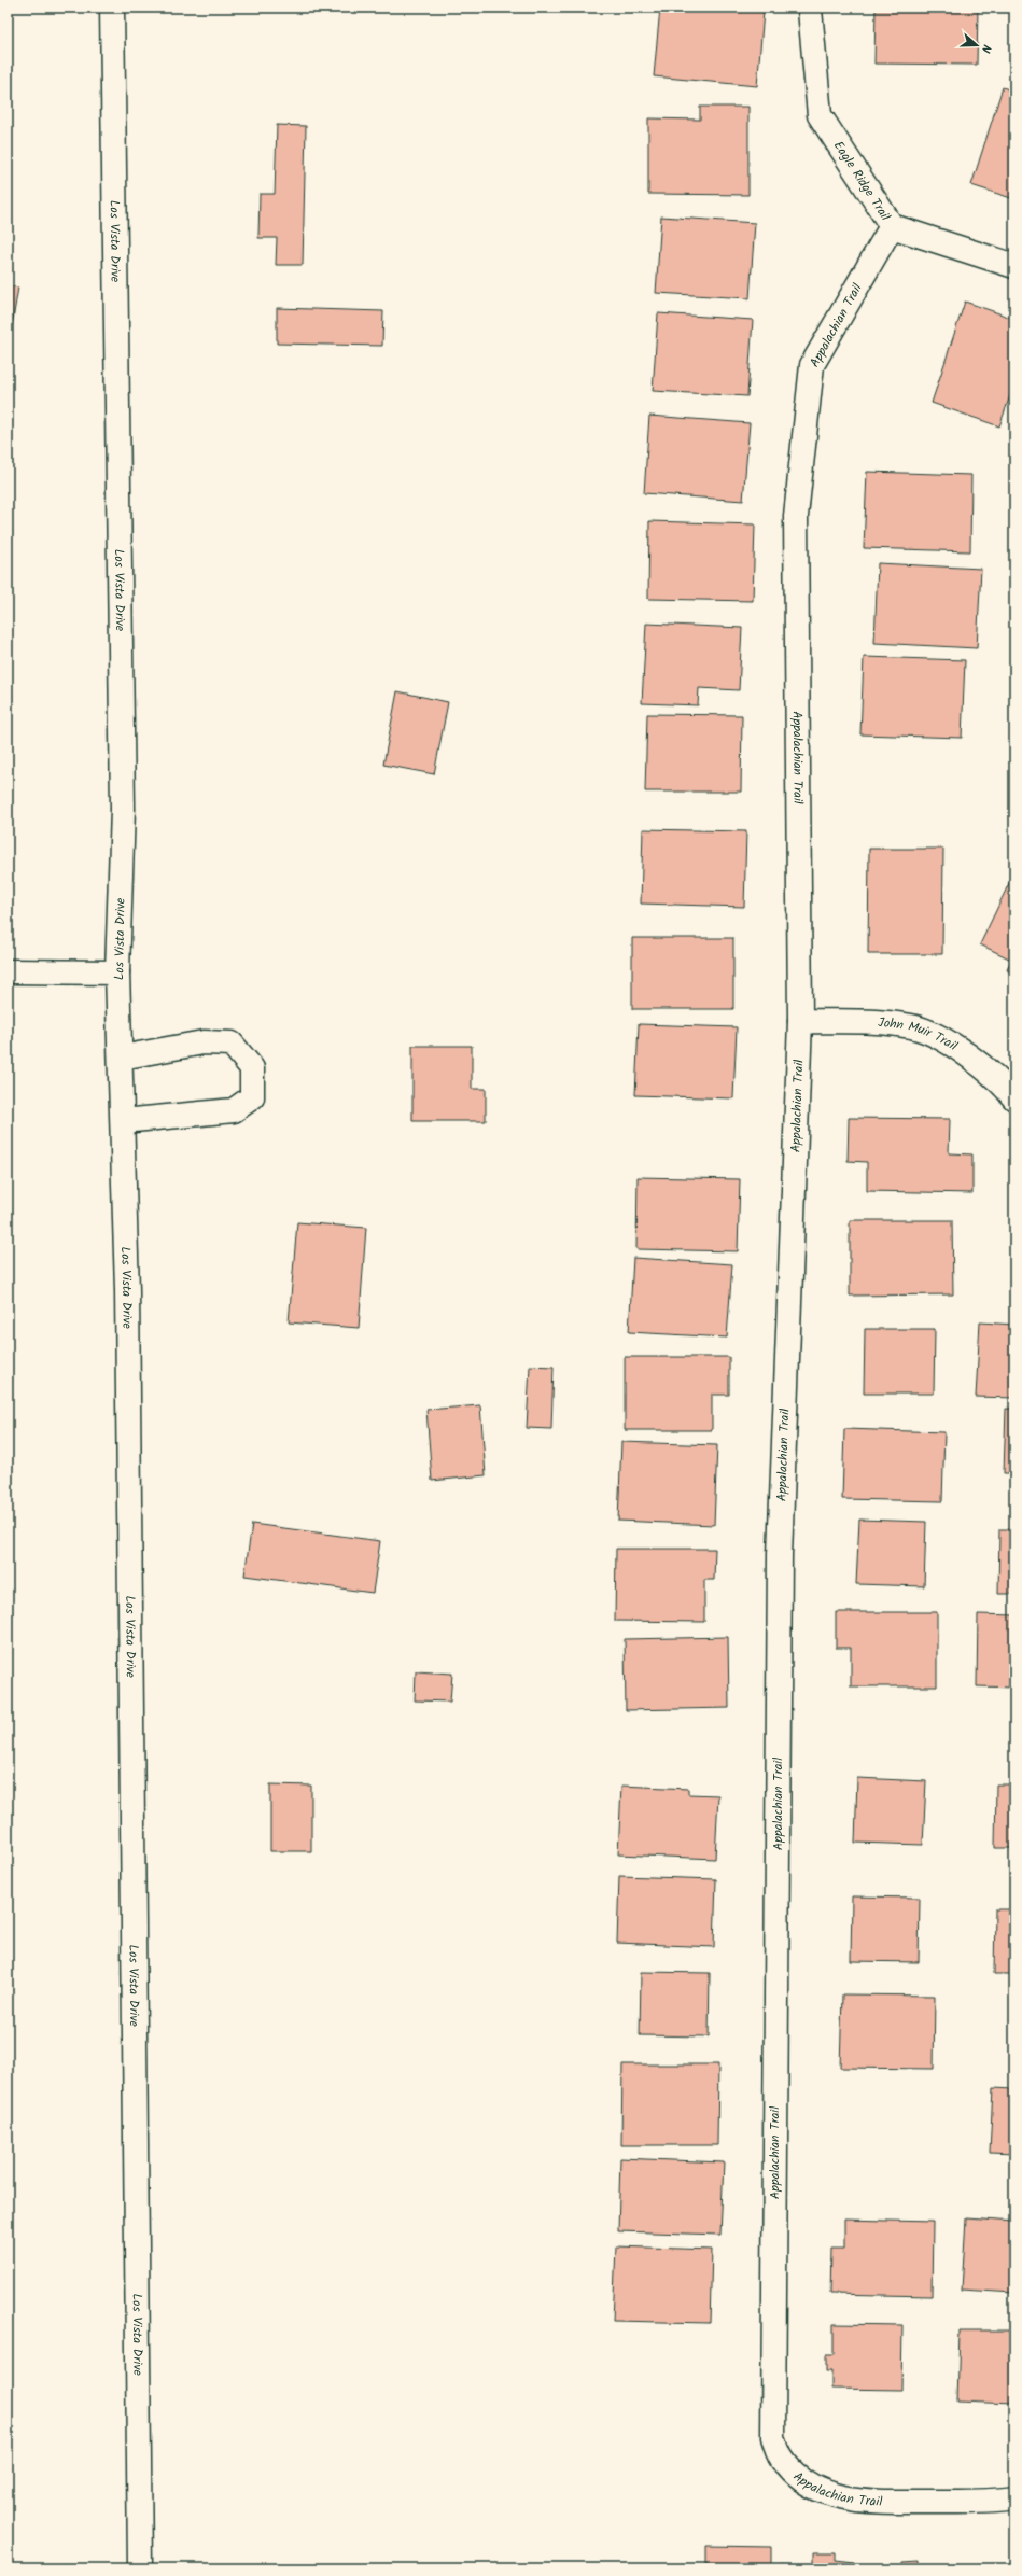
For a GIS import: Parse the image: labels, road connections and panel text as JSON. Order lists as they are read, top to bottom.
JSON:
{
  "streets": {
    "street": [
      "Eagle Ridge Trail",
      "Los Vista Drive",
      "Appalachian Trail",
      "John Muir Trail"
    ]
  },
  "crossings": [
    ["Eagle Ridge Trail", "Appalachian Trail"],
    ["Appalachian Trail", "John Muir Trail"]
  ],
  "north": "right"
}
